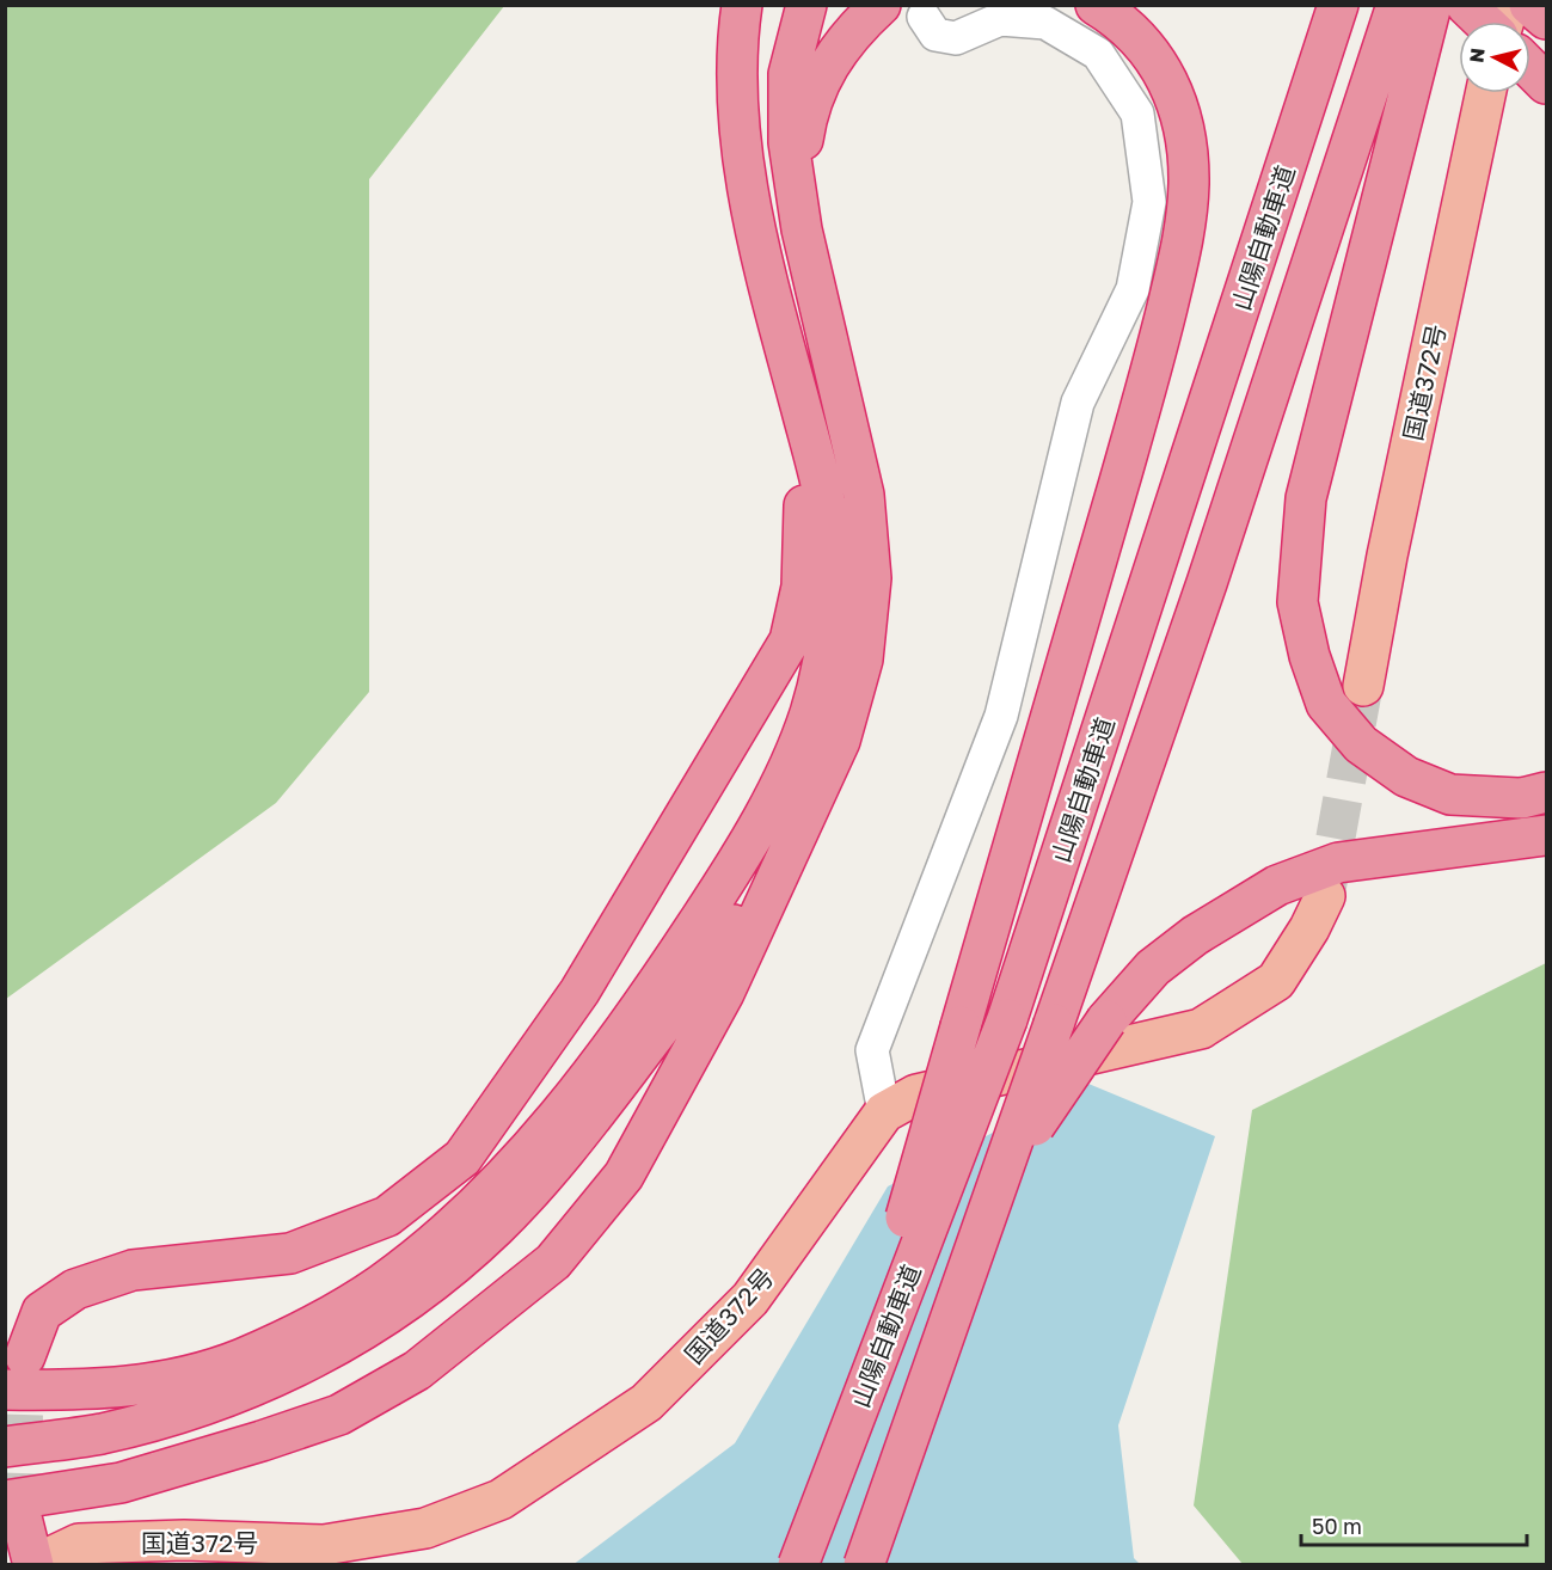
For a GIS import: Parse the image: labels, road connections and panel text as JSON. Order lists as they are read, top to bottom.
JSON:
{
  "streets": {
    "highway": ["山陽自動車道", "国道372号"]
  },
  "scale_bar": "50 m",
  "north": "left"
}
